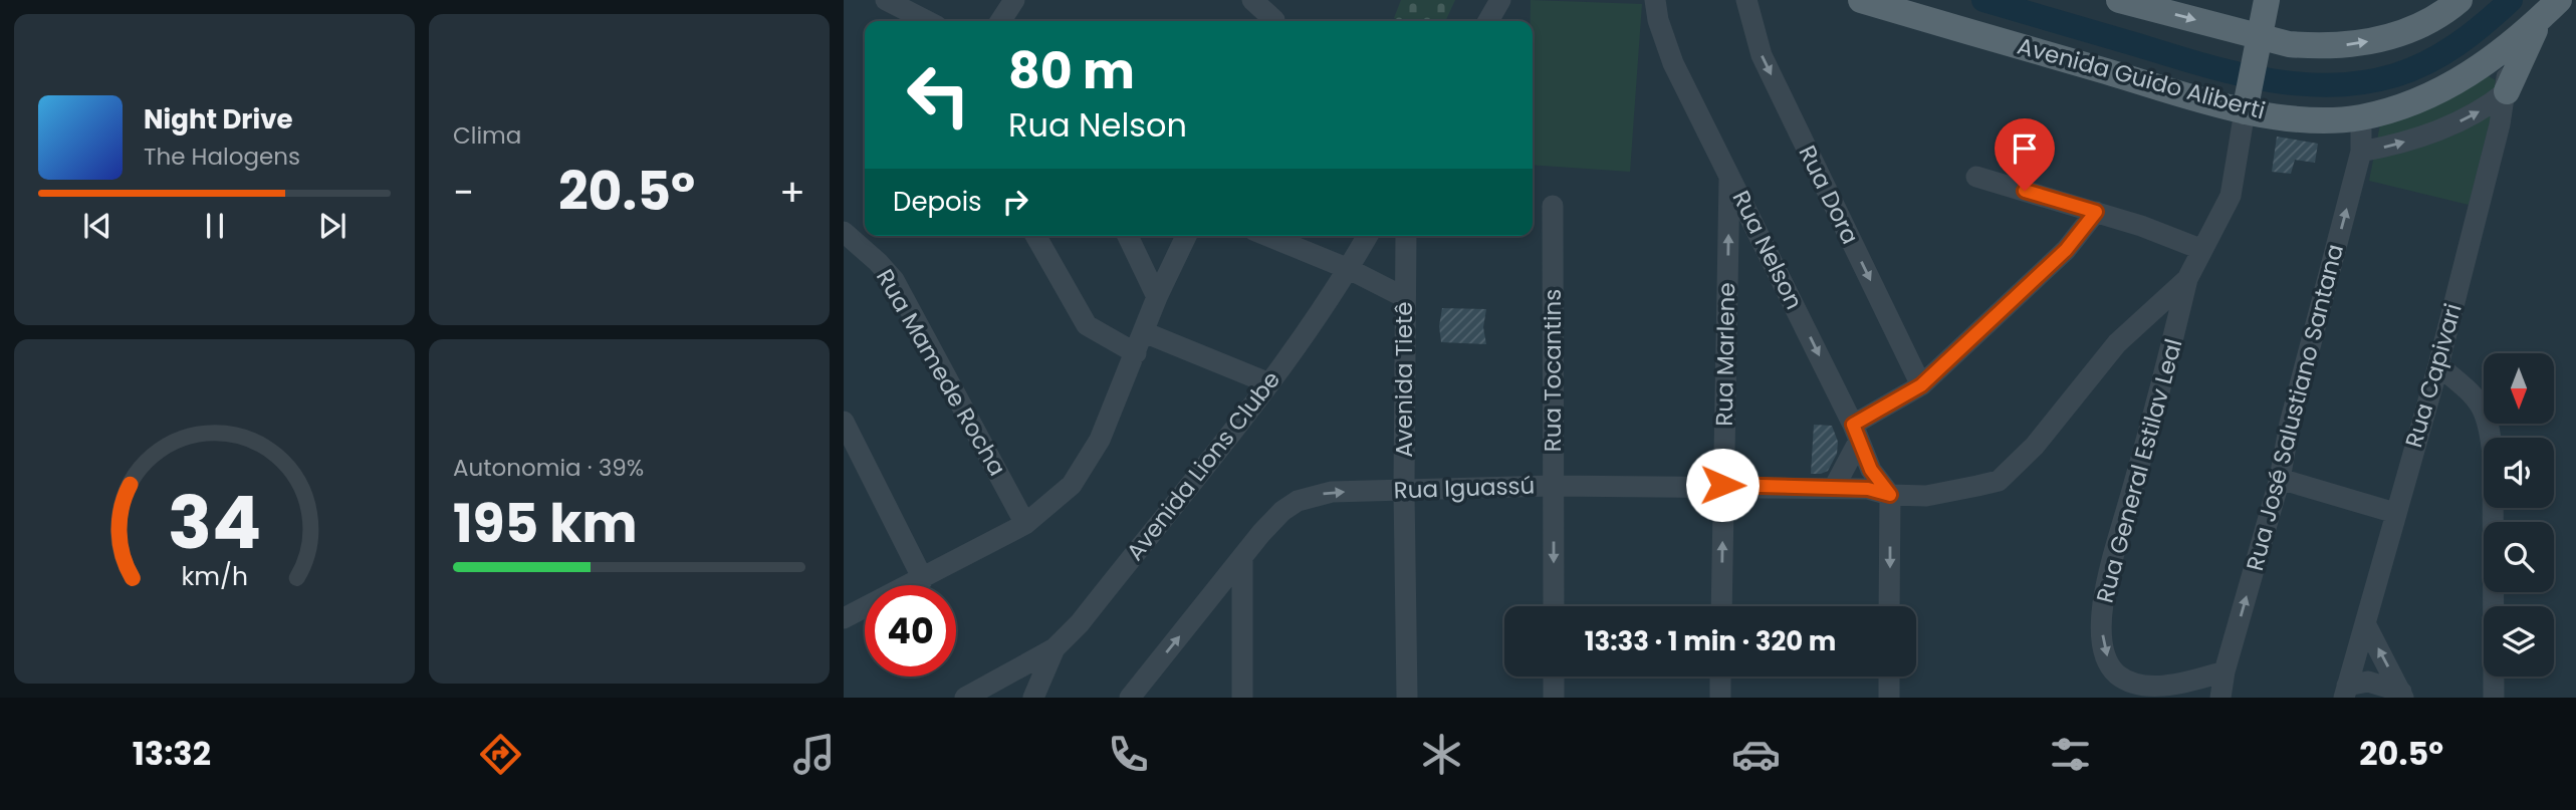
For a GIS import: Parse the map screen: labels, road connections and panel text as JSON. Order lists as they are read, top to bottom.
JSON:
{
  "streets": {
    "main road": ["Avenida Guido Aliberti"],
    "street": [
      "Rua Dora",
      "Rua Nelson",
      "Rua Marlene",
      "Rua Tocantins",
      "Rua Mamede Rocha",
      "Rua Capivari",
      "Avenida Tietê",
      "Rua José Salustiano Santana",
      "Avenida Lions Clube",
      "Rua General Estilav Leal",
      "Rua Iguassú"
    ]
  },
  "crossings": [
    ["Avenida Guido Aliberti", "Rua Capivari"],
    ["Avenida Guido Aliberti", "Rua José Salustiano Santana"],
    ["Rua Nelson", "Rua Marlene"],
    ["Rua Nelson", "Rua Iguassú"],
    ["Rua Marlene", "Rua Iguassú"],
    ["Rua Tocantins", "Rua Iguassú"],
    ["Avenida Tietê", "Rua Iguassú"],
    ["Rua José Salustiano Santana", "Rua General Estilav Leal"],
    ["Rua General Estilav Leal", "Rua Iguassú"]
  ],
  "one_way": ["Rua Dora", "Rua Nelson"],
  "north": "bottom",
  "page": {
    "tile": [
      "Clima",
      ["Autonomia · 39%", "195 km"]
    ],
    "turn": ["80 m", "Rua Nelson"],
    "song": ["Night Drive", "The Halogens"],
    "heat": ["−", "20.5°", "+"],
    "then": "Depois",
    "limit": "40",
    "trip": "13:33 · 1 min · 320 m",
    "tabs": ["13:32", "20.5°"],
    "gauge": ["34", "km/h"]
  }
}
